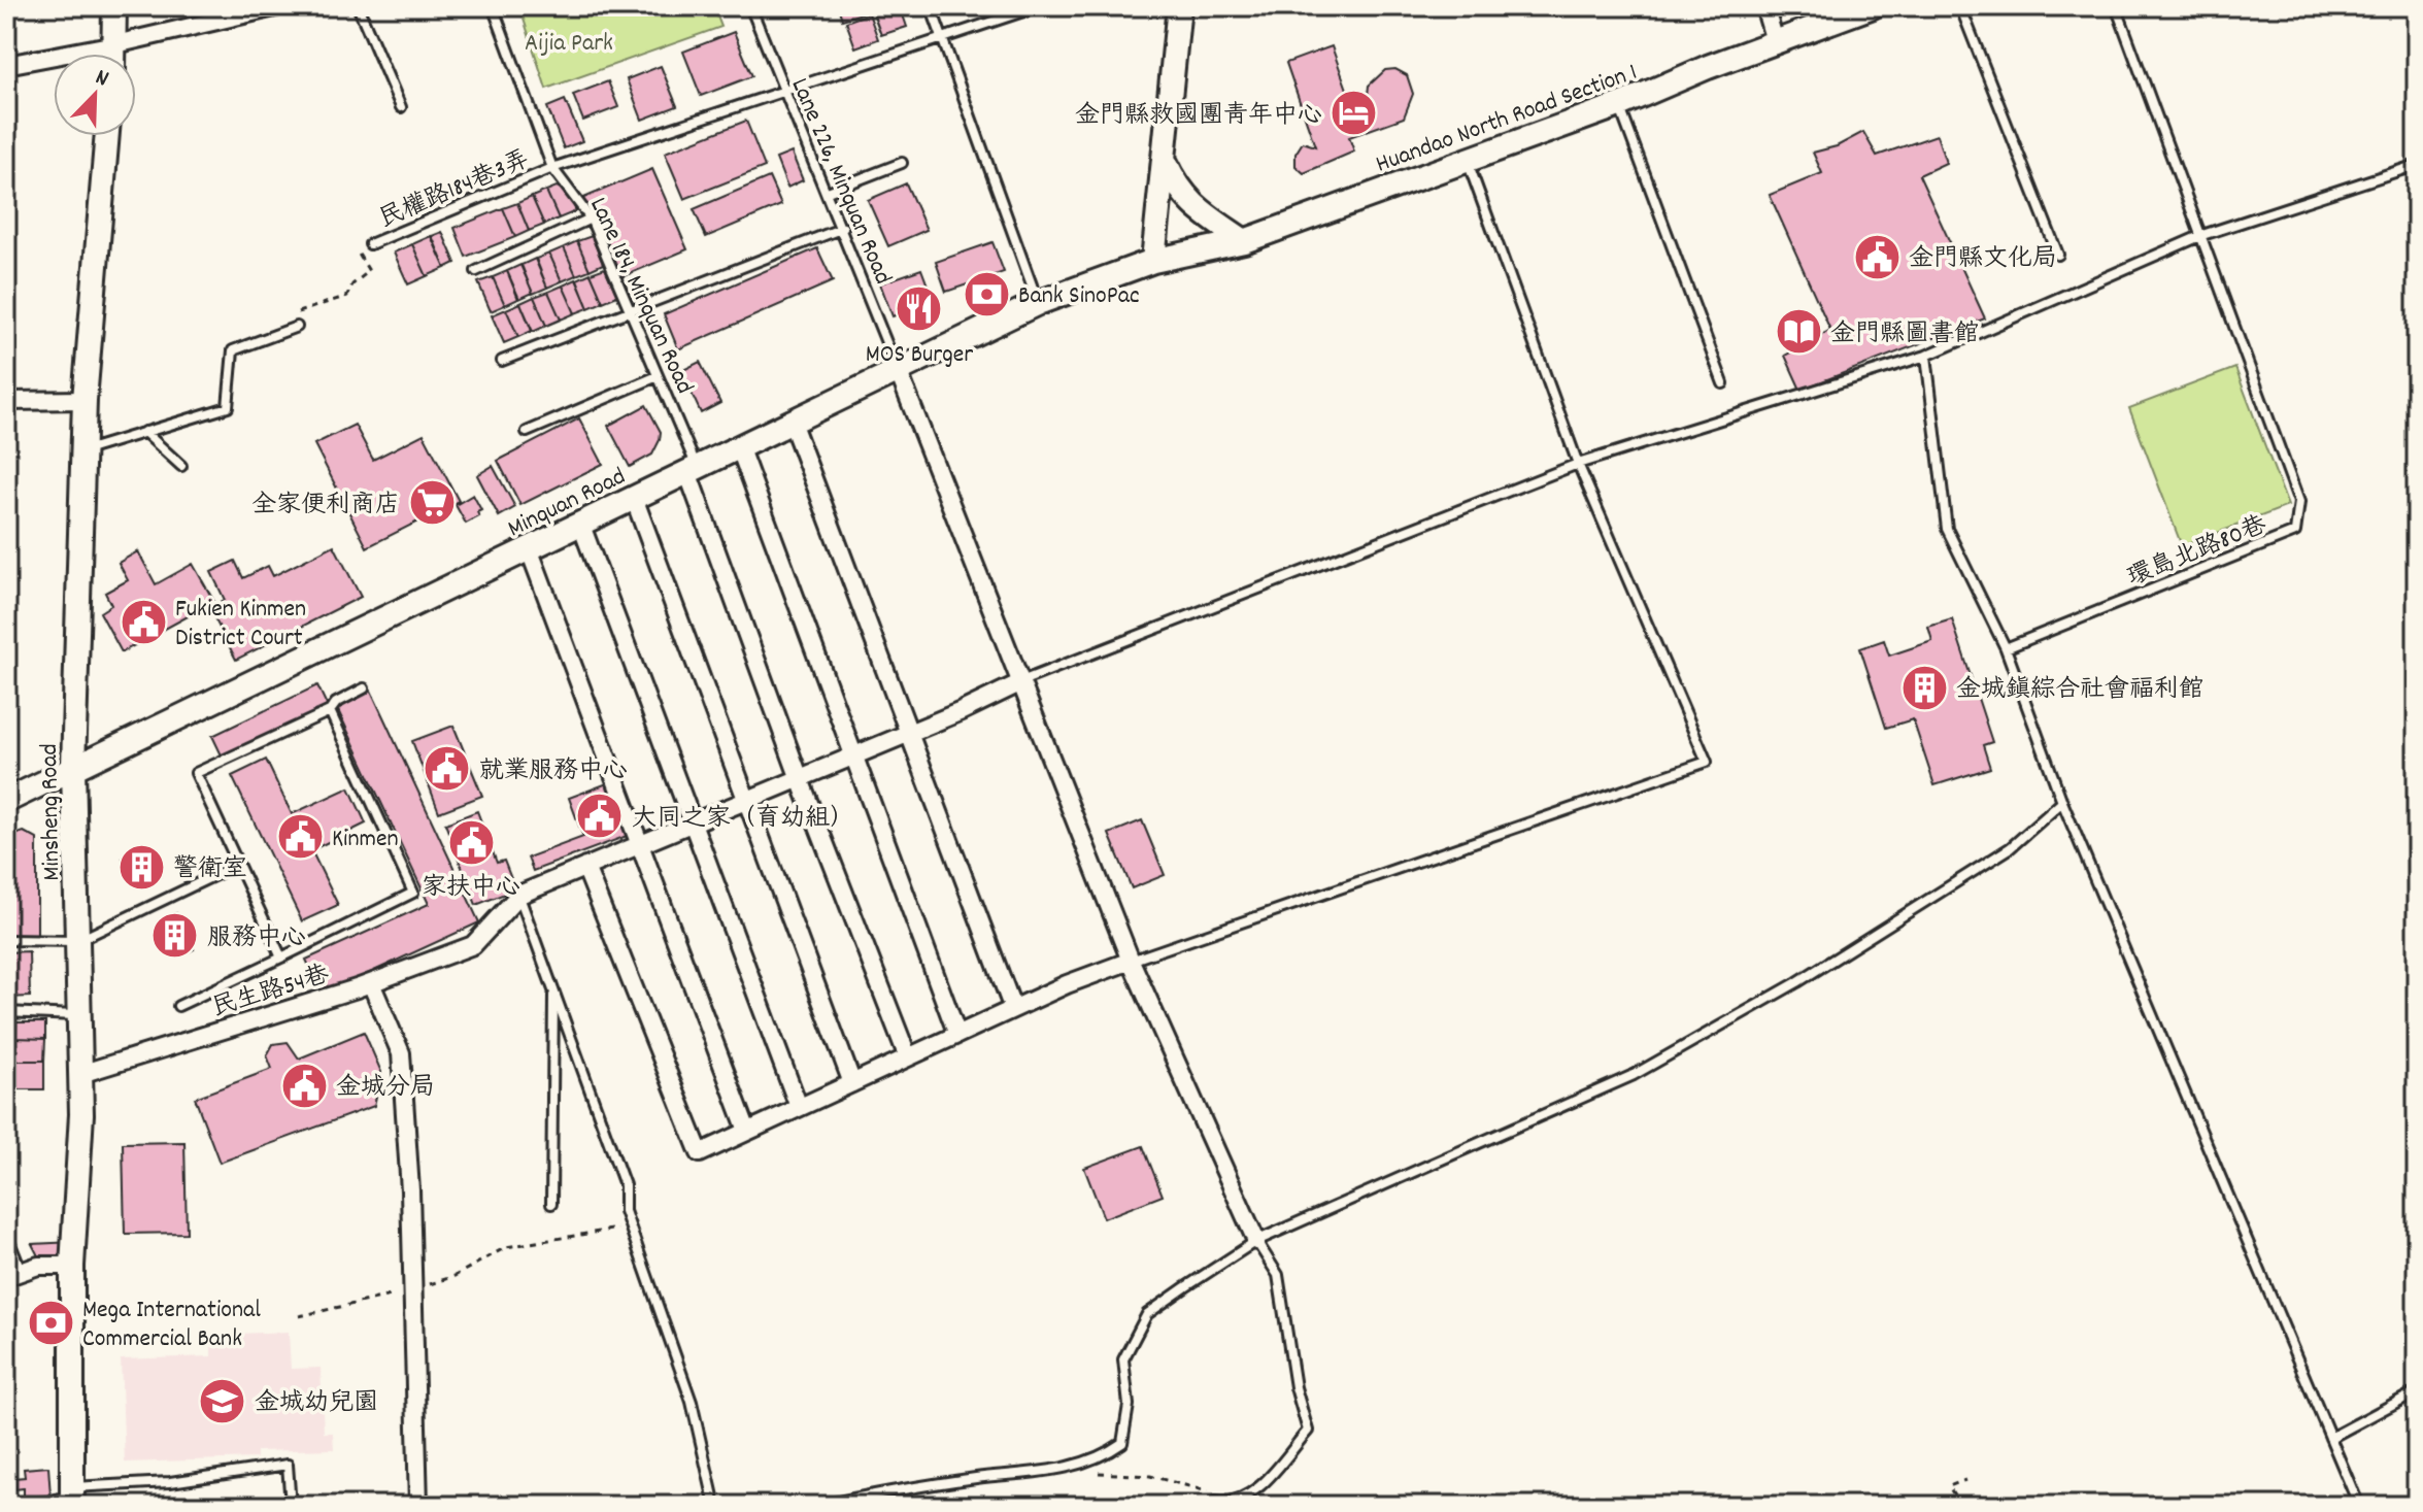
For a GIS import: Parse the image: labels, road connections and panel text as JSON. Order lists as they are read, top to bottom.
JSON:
{
  "streets": {
    "main road": ["Huandao North Road Section 1", "Minquan Road", "Minsheng Road"],
    "street": ["民生路54巷"],
    "lane": [
      "Lane 226, Minquan Road",
      "民權路184巷3弄",
      "Lane 184, Minquan Road",
      "環島北路80巷"
    ]
  },
  "crossings": [
    ["Huandao North Road Section 1", "Minquan Road"],
    ["Lane 226, Minquan Road", "民權路184巷3弄"],
    ["Lane 226, Minquan Road", "Minquan Road"],
    ["民權路184巷3弄", "Lane 184, Minquan Road"],
    ["Lane 184, Minquan Road", "Minquan Road"],
    ["Minquan Road", "Minsheng Road"],
    ["Minsheng Road", "民生路54巷"]
  ],
  "parks": ["Aijia Park"],
  "places": {
    "hotel": ["金門縣救國團青年中心"],
    "public building": [
      "金門縣文化局",
      "Fukien Kinmen District Court",
      "就業服務中心",
      "大同之家（育幼組）",
      "Kinmen",
      "家扶中心",
      "金城分局"
    ],
    "bank": ["Bank SinoPac", "Mega International Commercial Bank"],
    "restaurant": ["MOS Burger"],
    "library": ["金門縣圖書館"],
    "supermarket": ["全家便利商店"],
    "building": ["金城鎮綜合社會福利館", "警衛室", "服務中心"],
    "school or university": ["金城幼兒園"]
  },
  "north": "top right"
}
